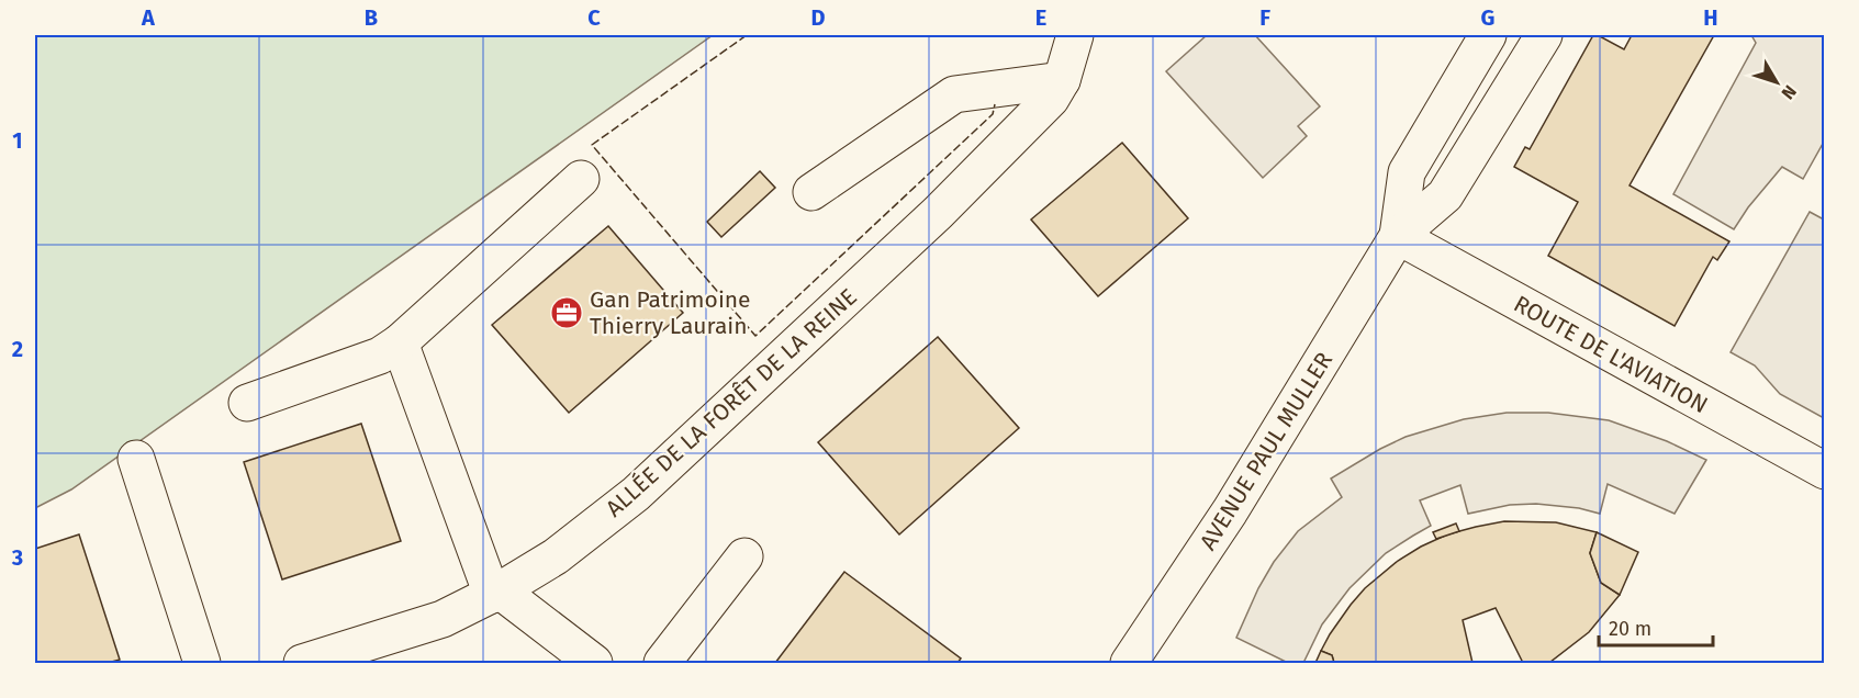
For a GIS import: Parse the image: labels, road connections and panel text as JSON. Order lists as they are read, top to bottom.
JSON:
{
  "streets": {
    "street": ["ROUTE DE L'AVIATION", "ALLÉE DE LA FORÊT DE LA REINE", "AVENUE PAUL MULLER"]
  },
  "crossings": [
    ["ROUTE DE L'AVIATION", "AVENUE PAUL MULLER"]
  ],
  "places": {
    "office": ["Gan Patrimoine Thierry Laurain"]
  },
  "scale_bar": "20 m",
  "north": "bottom right",
  "grid": {
    "columns": [
      "A",
      "B",
      "C",
      "D",
      "E",
      "F",
      "G",
      "H"
    ],
    "rows": ["1", "2", "3"]
  }
}
